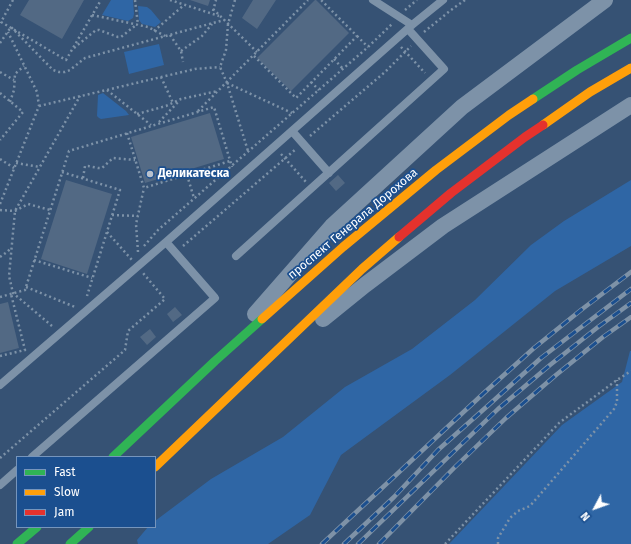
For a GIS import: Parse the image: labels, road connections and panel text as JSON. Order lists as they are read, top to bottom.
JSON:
{
  "streets": {
    "main road": ["проспект Генерала Дорохова"]
  },
  "places": ["Деликатеска"],
  "legend": ["Fast", "Slow", "Jam"],
  "north": "bottom left"
}
